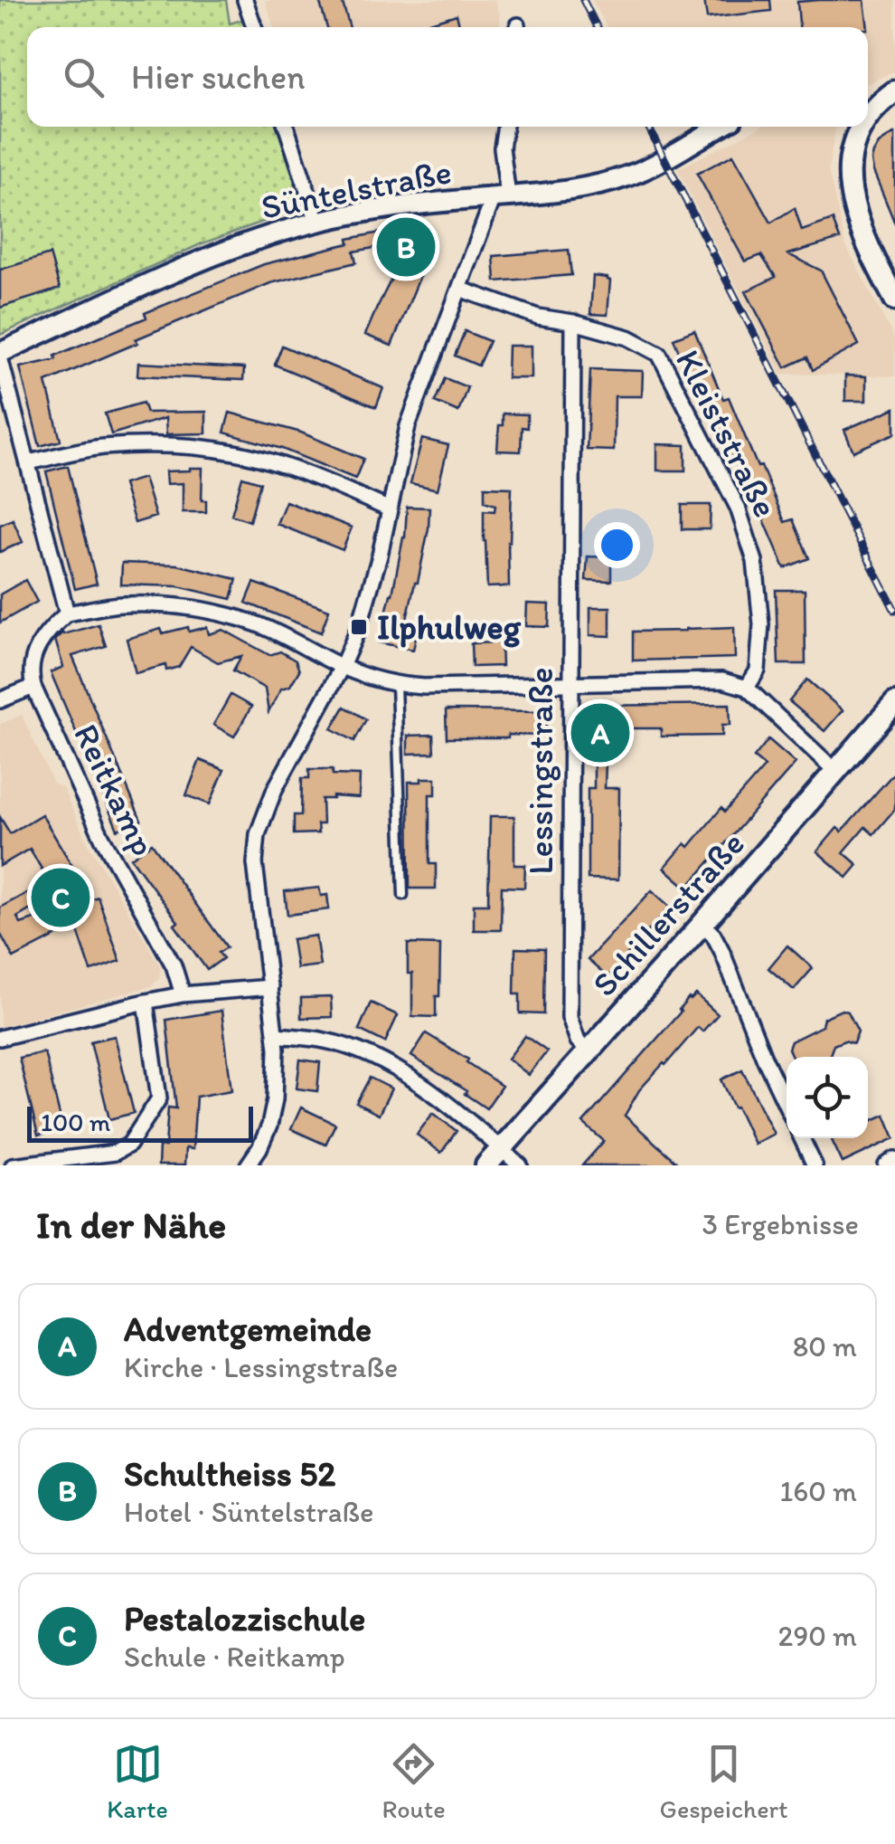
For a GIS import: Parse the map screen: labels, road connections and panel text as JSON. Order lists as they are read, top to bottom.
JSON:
{
  "streets": {
    "main road": ["Schillerstraße"],
    "street": [
      "Süntelstraße",
      "Kleiststraße",
      "Lessingstraße",
      "Reitkamp"
    ]
  },
  "crossings": [
    ["Kleiststraße", "Lessingstraße"],
    ["Lessingstraße", "Schillerstraße"]
  ],
  "places": {
    "transit": ["Ilphulweg"]
  },
  "scale_bar": "100 m",
  "page": {
    "search": "Hier suchen",
    "pins": ["B", "A", "C"],
    "scale": "100 m",
    "heading": ["In der Nähe", "3 Ergebnisse"],
    "list": [
      {
        "mark": "A",
        "name": "Adventgemeinde",
        "note": "Kirche · Lessingstraße",
        "value": "80 m"
      },
      {
        "mark": "B",
        "name": "Schultheiss 52",
        "note": "Hotel · Süntelstraße",
        "value": "160 m"
      },
      {
        "mark": "C",
        "name": "Pestalozzischule",
        "note": "Schule · Reitkamp",
        "value": "290 m"
      }
    ],
    "nav": ["Karte", "Route", "Gespeichert"]
  }
}
